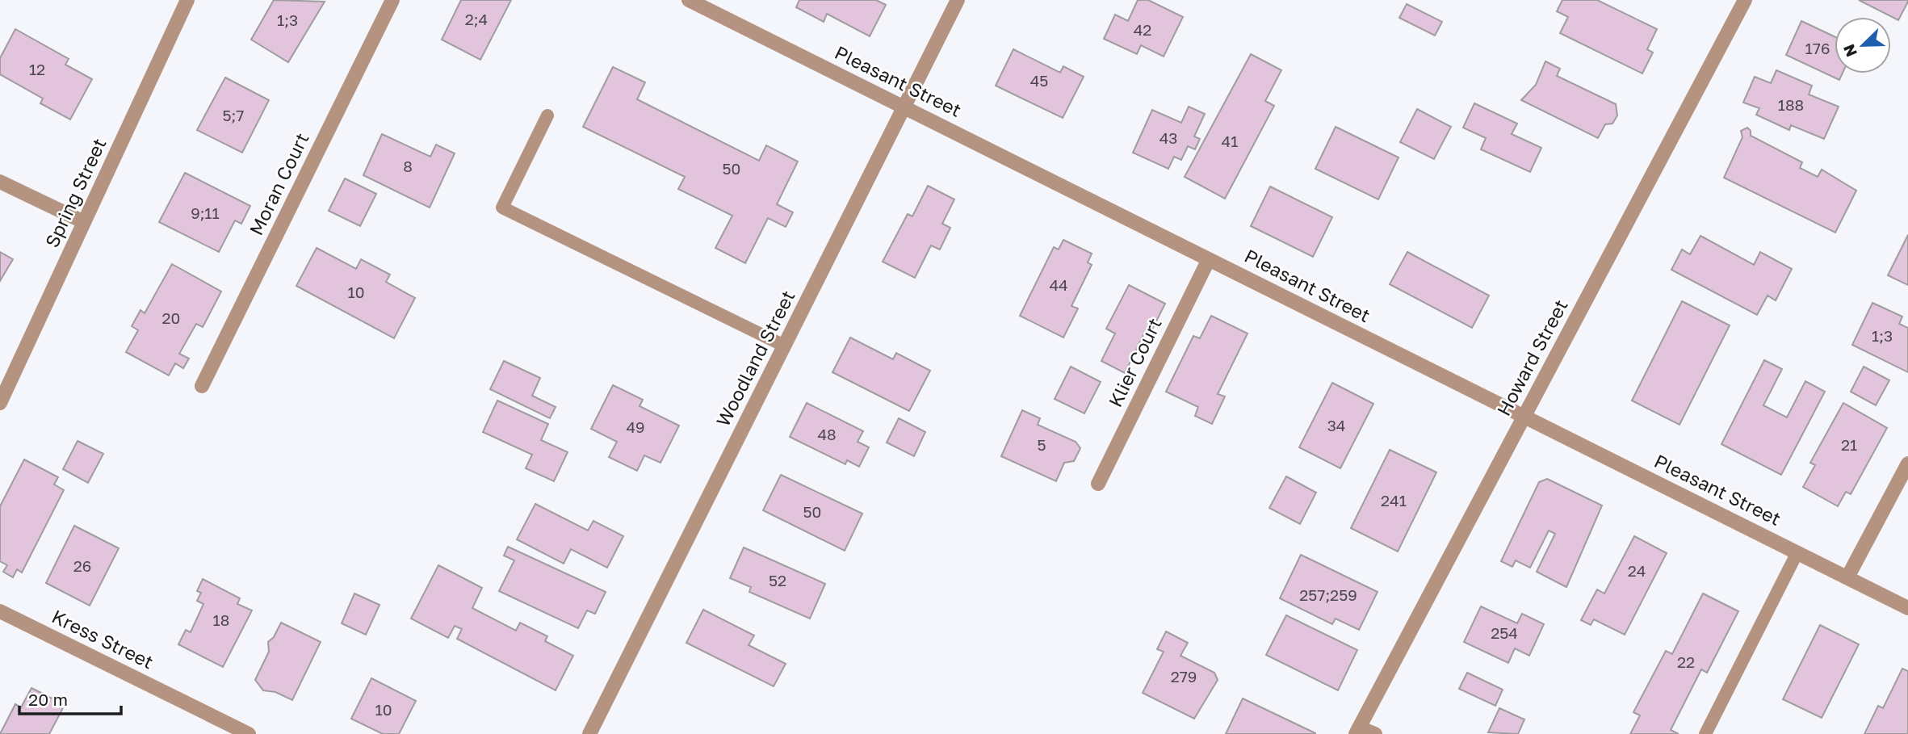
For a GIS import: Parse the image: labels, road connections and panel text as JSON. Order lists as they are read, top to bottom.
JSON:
{
  "streets": {
    "street": [
      "Pleasant Street",
      "Moran Court",
      "Spring Street",
      "Howard Street",
      "Woodland Street",
      "Klier Court",
      "Kress Street"
    ]
  },
  "crossings": [
    ["Pleasant Street", "Howard Street"],
    ["Pleasant Street", "Woodland Street"],
    ["Pleasant Street", "Klier Court"]
  ],
  "house_numbers": [
    "2;4",
    "1;3",
    "42",
    "176",
    "12",
    "45",
    "188",
    "5;7",
    "43",
    "41",
    "8",
    "50",
    "9;11",
    "44",
    "10",
    "20",
    "1;3",
    "34",
    "49",
    "48",
    "5",
    "21",
    "241",
    "50",
    "26",
    "24",
    "52",
    "257;259",
    "18",
    "254",
    "22",
    "279",
    "10"
  ],
  "scale_bar": "20 m",
  "north": "bottom left"
}
